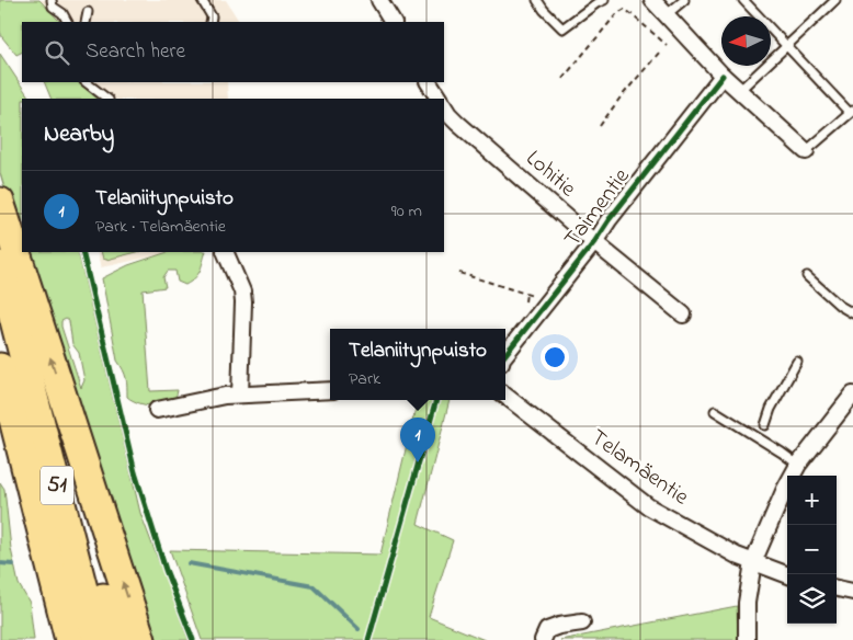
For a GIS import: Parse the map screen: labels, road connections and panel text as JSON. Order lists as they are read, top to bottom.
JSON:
{
  "streets": {
    "highway": ["51"],
    "street": ["Lohitie", "Taimentie", "Telamäentie"]
  },
  "crossings": [
    ["Lohitie", "Taimentie"]
  ],
  "north": "left",
  "page": {
    "search": "Search here",
    "heading": "Nearby",
    "list": [
      {
        "mark": "1",
        "name": "Telaniitynpuisto",
        "note": "Park · Telamäentie",
        "value": "90 m"
      }
    ],
    "popup": ["Telaniitynpuisto", "Park"],
    "pins": "1",
    "map_buttons": ["+", "−"]
  }
}
